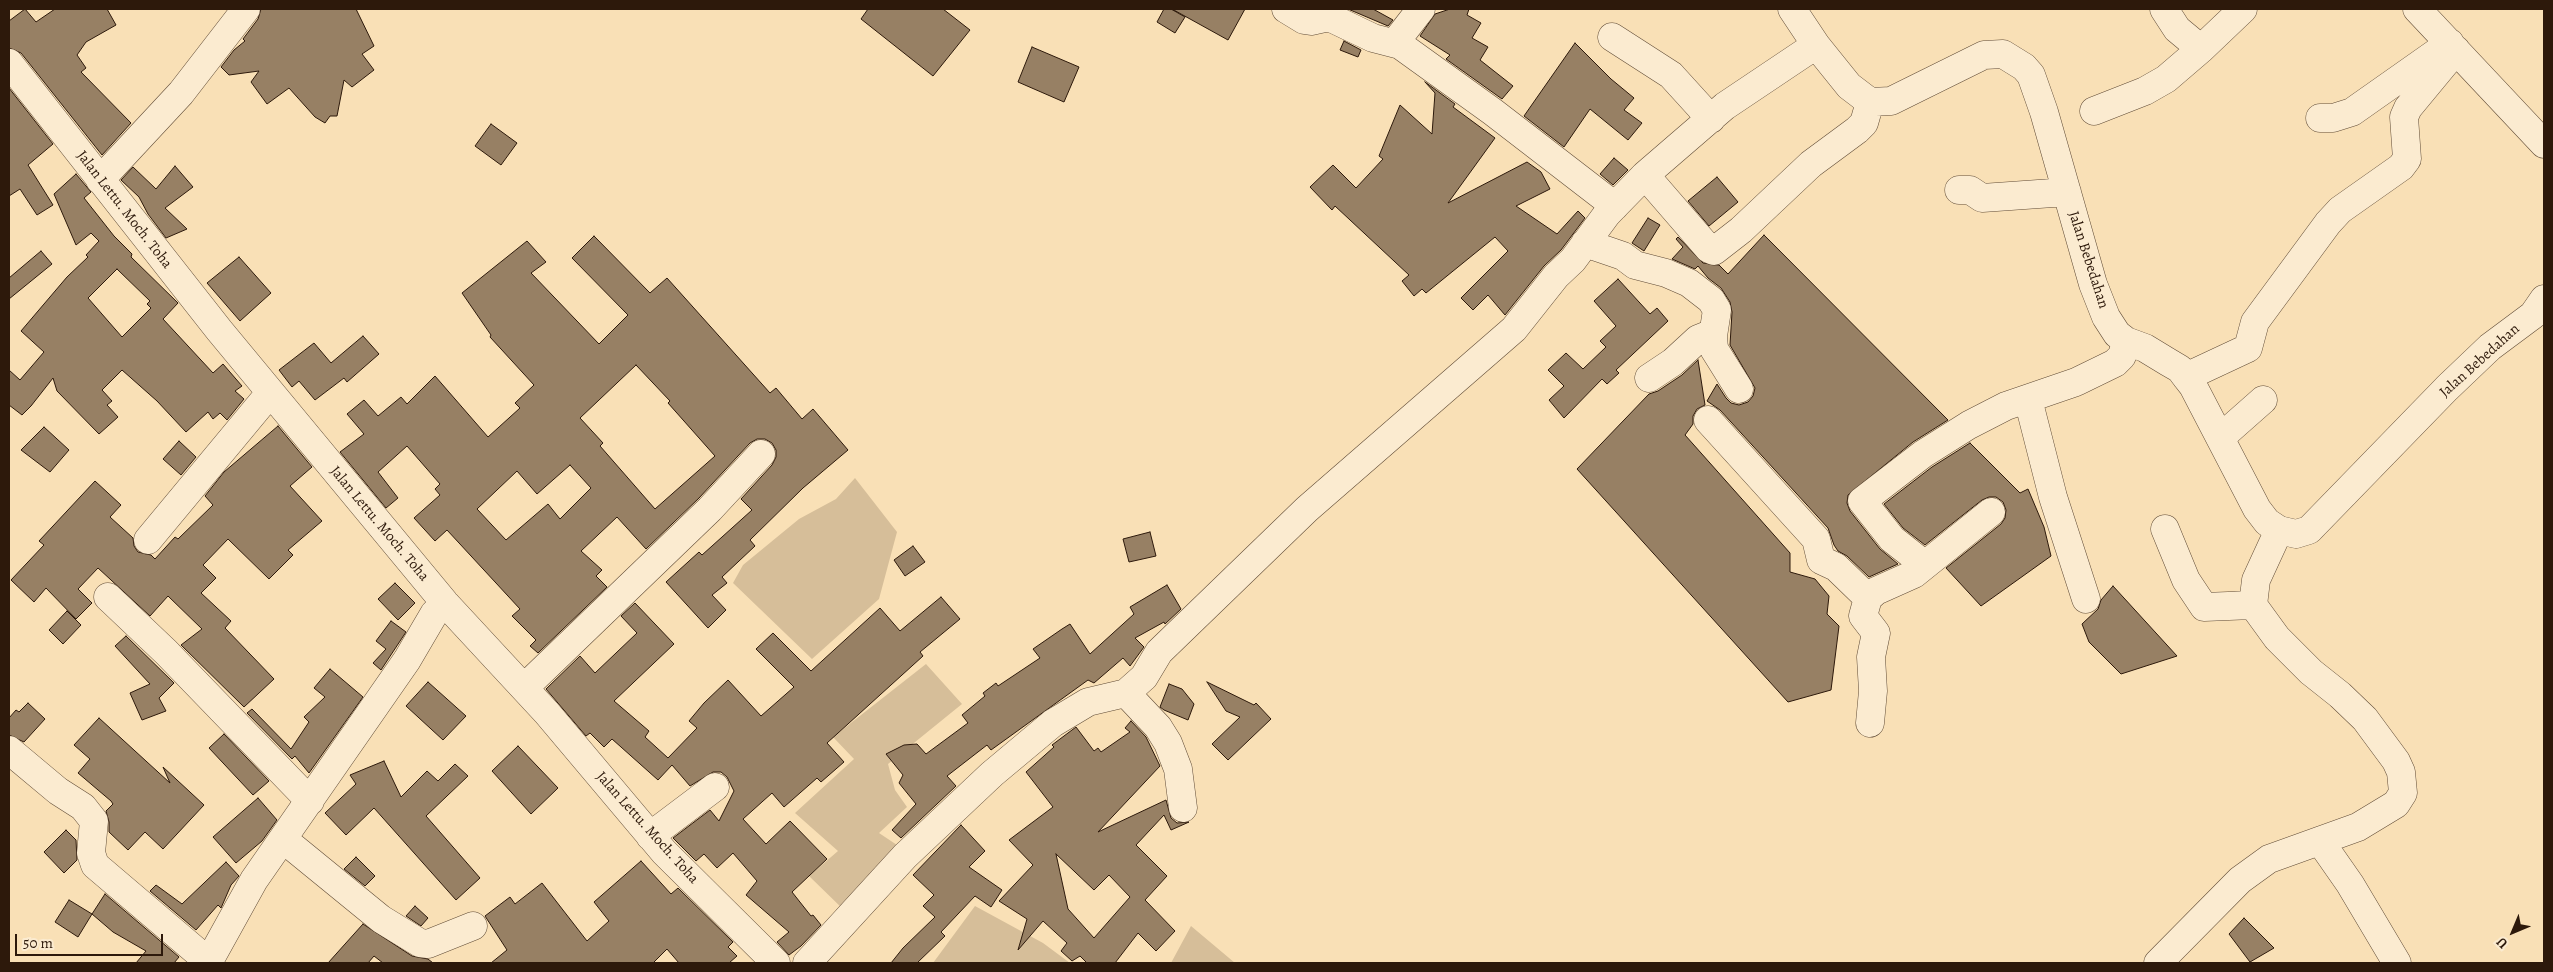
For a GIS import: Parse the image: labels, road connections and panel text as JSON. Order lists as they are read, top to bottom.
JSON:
{
  "streets": {
    "street": ["Jalan Lettu. Moch. Toha", "Jalan Bebedahan"]
  },
  "scale_bar": "50 m",
  "north": "bottom left"
}
